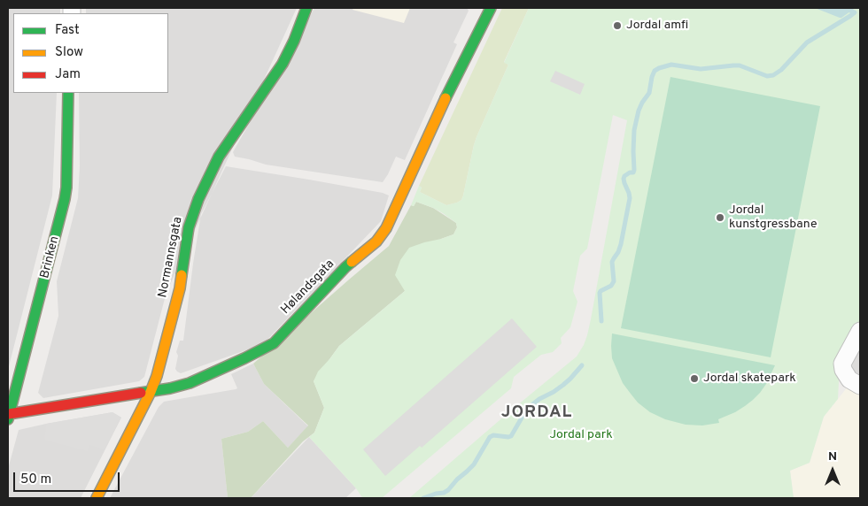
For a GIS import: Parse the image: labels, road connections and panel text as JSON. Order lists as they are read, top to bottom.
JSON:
{
  "streets": {
    "street": ["Brinken", "Normannsgata", "Hølandsgata"]
  },
  "crossings": [
    ["Brinken", "Hølandsgata"],
    ["Normannsgata", "Hølandsgata"]
  ],
  "districts": ["JORDAL"],
  "parks": ["Jordal park"],
  "places": ["Jordal amfi", "Jordal kunstgressbane", "Jordal skatepark"],
  "legend": ["Fast", "Slow", "Jam"],
  "scale_bar": "50 m",
  "north": "top"
}
